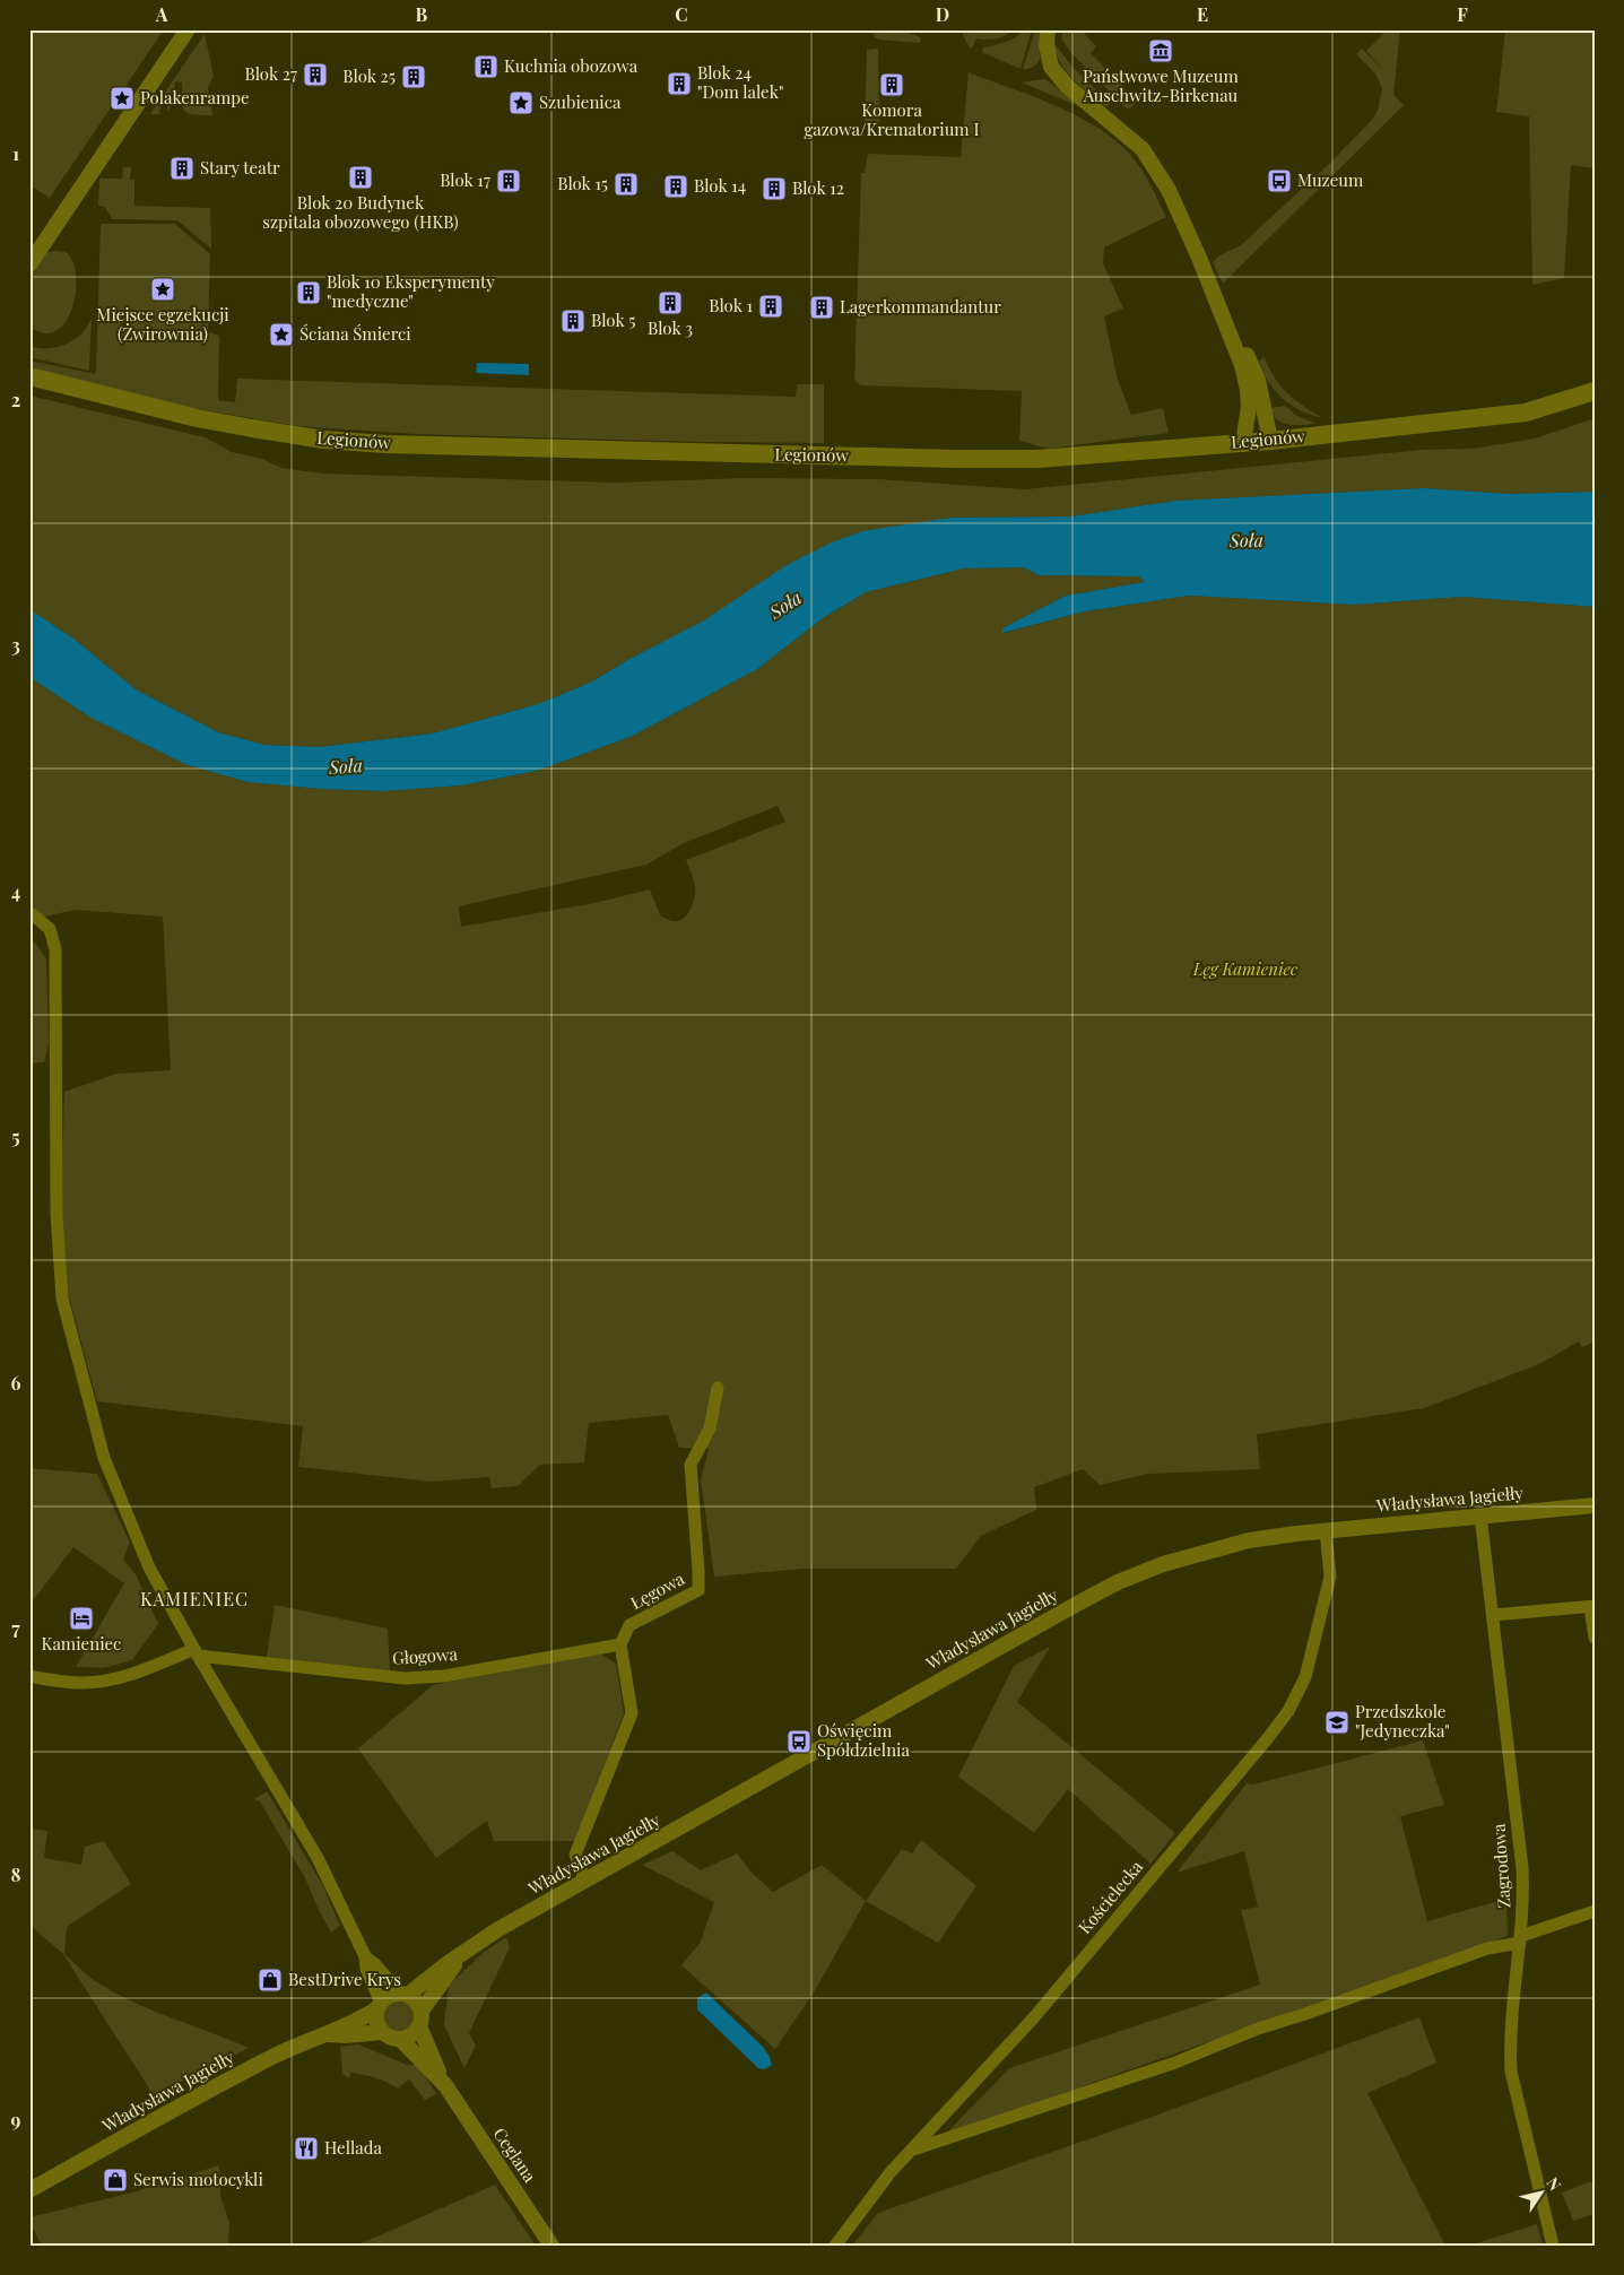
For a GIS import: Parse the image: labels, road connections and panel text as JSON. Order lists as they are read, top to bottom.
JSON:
{
  "streets": {
    "main road": ["Legionów"],
    "street": [
      "Władysława Jagiełły",
      "Łęgowa",
      "Głogowa",
      "Zagrodowa",
      "Kościelecka",
      "Ceglana"
    ]
  },
  "crossings": [
    ["Władysława Jagiełły", "Zagrodowa"],
    ["Władysława Jagiełły", "Kościelecka"],
    ["Władysława Jagiełły", "Ceglana"],
    ["Łęgowa", "Głogowa"]
  ],
  "districts": ["KAMIENIEC"],
  "water": ["Soła"],
  "parks": ["Łęg Kamieniec"],
  "places": {
    "museum": ["Państwowe Muzeum Auschwitz-Birkenau"],
    "building": [
      "Kuchnia obozowa",
      "Blok 27",
      "Blok 25",
      "Blok 24 \"Dom lalek\"",
      "Komora gazowa/Krematorium I",
      "Stary teatr",
      "Blok 20 Budynek szpitala obozowego (HKB)",
      "Blok 17",
      "Blok 15",
      "Blok 14",
      "Blok 12",
      "Blok 10 Eksperymenty \"medyczne\"",
      "Blok 3",
      "Blok 1",
      "Lagerkommandantur",
      "Blok 5"
    ],
    "place": [
      "Polakenrampe",
      "Szubienica",
      "Miejsce egzekucji (Żwirownia)",
      "Ściana Śmierci"
    ],
    "bus stop": ["Muzeum", "Oświęcim Spółdzielnia"],
    "hotel": ["Kamieniec"],
    "school or university": ["Przedszkole \"Jedyneczka\""],
    "shop": ["BestDrive Krys", "Serwis motocykli"],
    "restaurant": ["Hellada"]
  },
  "north": "top right",
  "grid": {
    "columns": [
      "A",
      "B",
      "C",
      "D",
      "E",
      "F"
    ],
    "rows": [
      "1",
      "2",
      "3",
      "4",
      "5",
      "6",
      "7",
      "8",
      "9"
    ]
  }
}
